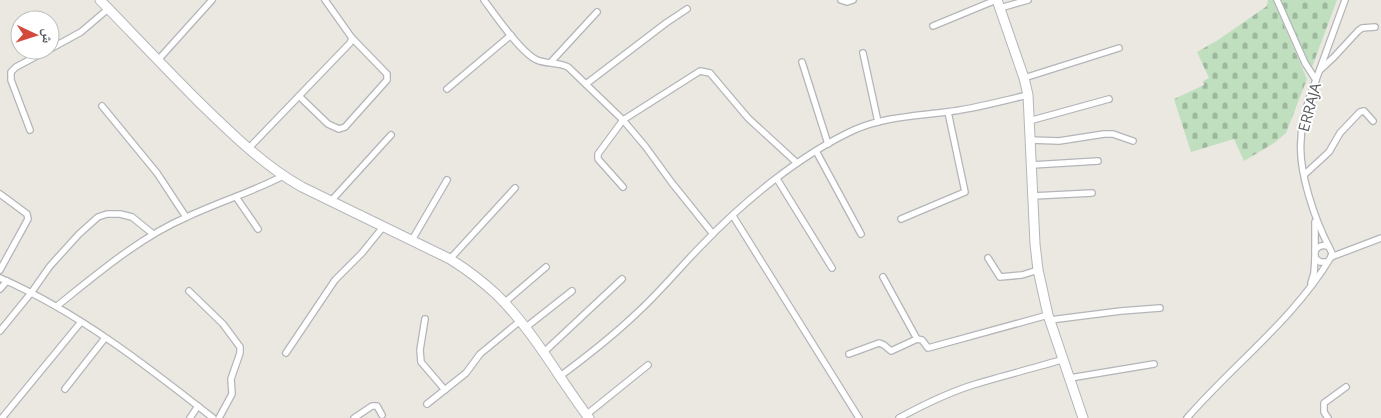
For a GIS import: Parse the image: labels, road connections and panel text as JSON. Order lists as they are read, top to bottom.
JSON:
{
  "streets": {
    "street": ["ERRAJA"]
  },
  "north": "right"
}
